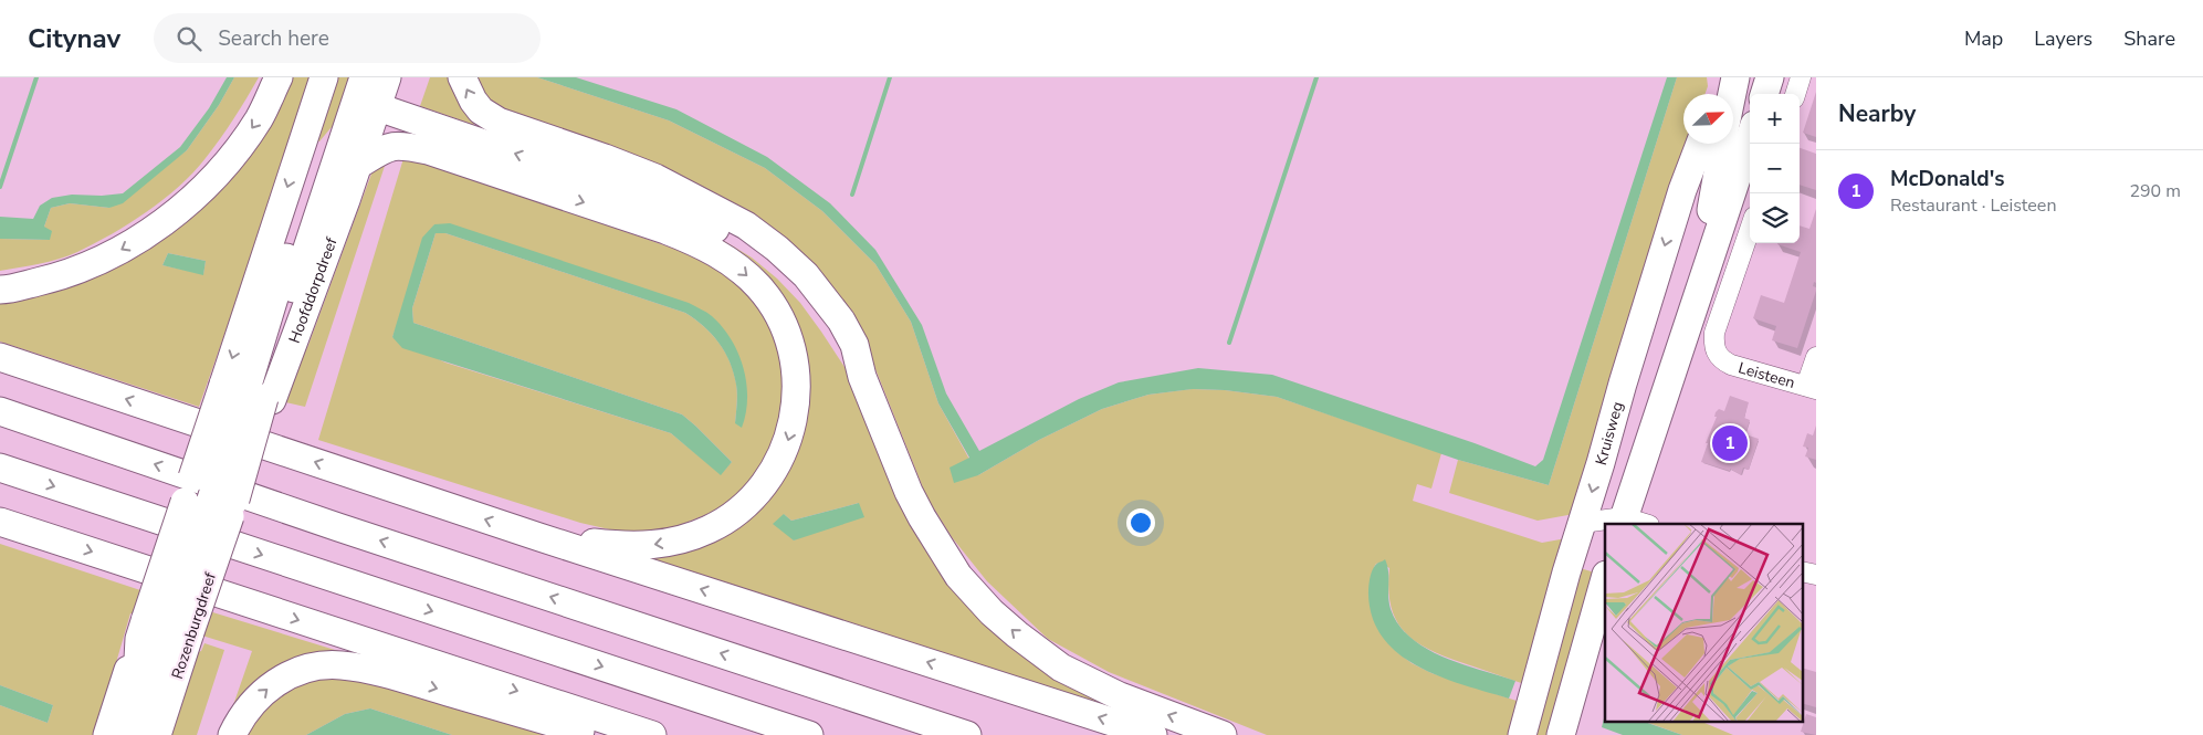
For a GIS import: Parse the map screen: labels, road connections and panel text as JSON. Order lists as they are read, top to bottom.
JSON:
{
  "streets": {
    "highway": ["Hoofddorpdreef", "Kruisweg", "Rozenburgdreef"],
    "street": ["Leisteen"]
  },
  "crossings": [
    ["Hoofddorpdreef", "Rozenburgdreef"]
  ],
  "north": "top right",
  "page": {
    "header": "Citynav",
    "search": "Search here",
    "nav": ["Map", "Layers", "Share"],
    "heading": "Nearby",
    "map_buttons": ["+", "−"],
    "list": [
      {
        "mark": "1",
        "name": "McDonald's",
        "note": "Restaurant · Leisteen",
        "value": "290 m"
      }
    ],
    "pins": "1"
  }
}
